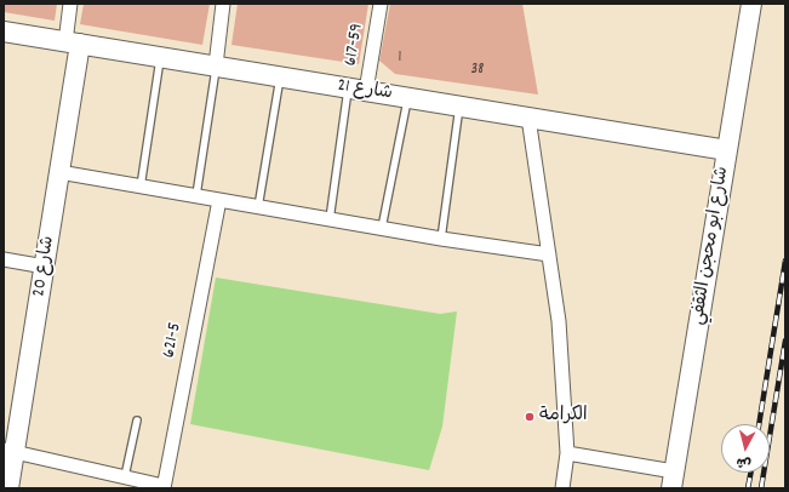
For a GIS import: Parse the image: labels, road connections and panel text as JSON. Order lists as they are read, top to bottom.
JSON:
{
  "streets": {
    "street": [
      "617-59",
      "شارع 21",
      "شارع ابو محجن الثقفي",
      "شارع 20",
      "621-5"
    ]
  },
  "crossings": [
    ["617-59", "شارع 21"],
    ["شارع 21", "شارع ابو محجن الثقفي"],
    ["شارع 21", "شارع 20"]
  ],
  "places": ["الكرامة"],
  "house_numbers": ["1", "38"],
  "north": "bottom"
}
